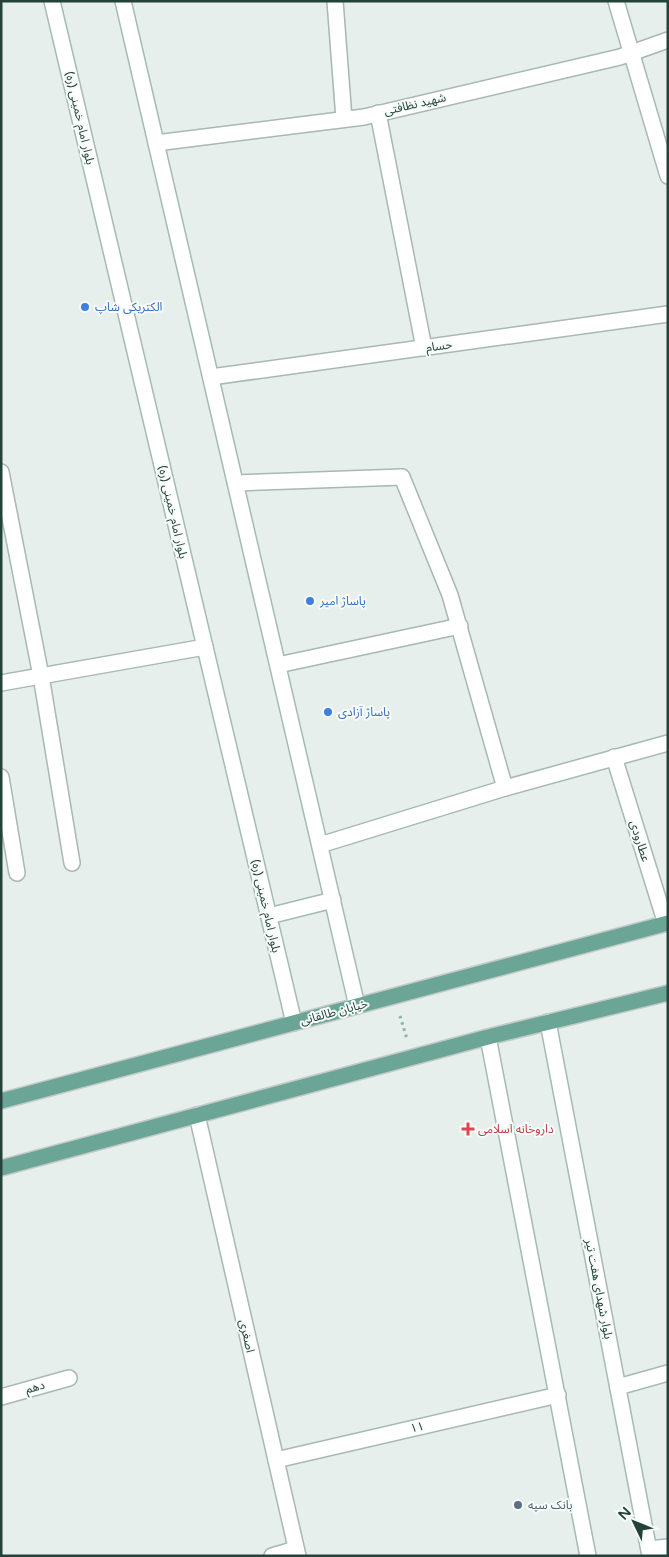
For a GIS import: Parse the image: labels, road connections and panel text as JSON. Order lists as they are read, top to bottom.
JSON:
{
  "streets": {
    "main road": ["خیابان طالقانی"],
    "street": [
      "شهید نظافتی",
      "بلوار امام خمینی (ره)",
      "حسام",
      "عطارودی",
      "بلوار شهدای هفت تیر",
      "اصغری",
      "دهم",
      "۱۱"
    ]
  },
  "crossings": [
    ["بلوار امام خمینی (ره)", "خیابان طالقانی"],
    ["عطارودی", "خیابان طالقانی"],
    ["اصغری", "۱۱"]
  ],
  "places": {
    "other": [
      "الکتریکی شاپ",
      "پاساژ امیر",
      "پاساژ آزادی",
      "بانک سپه"
    ],
    "health": ["داروخانه اسلامی"]
  },
  "north": "top left"
}
